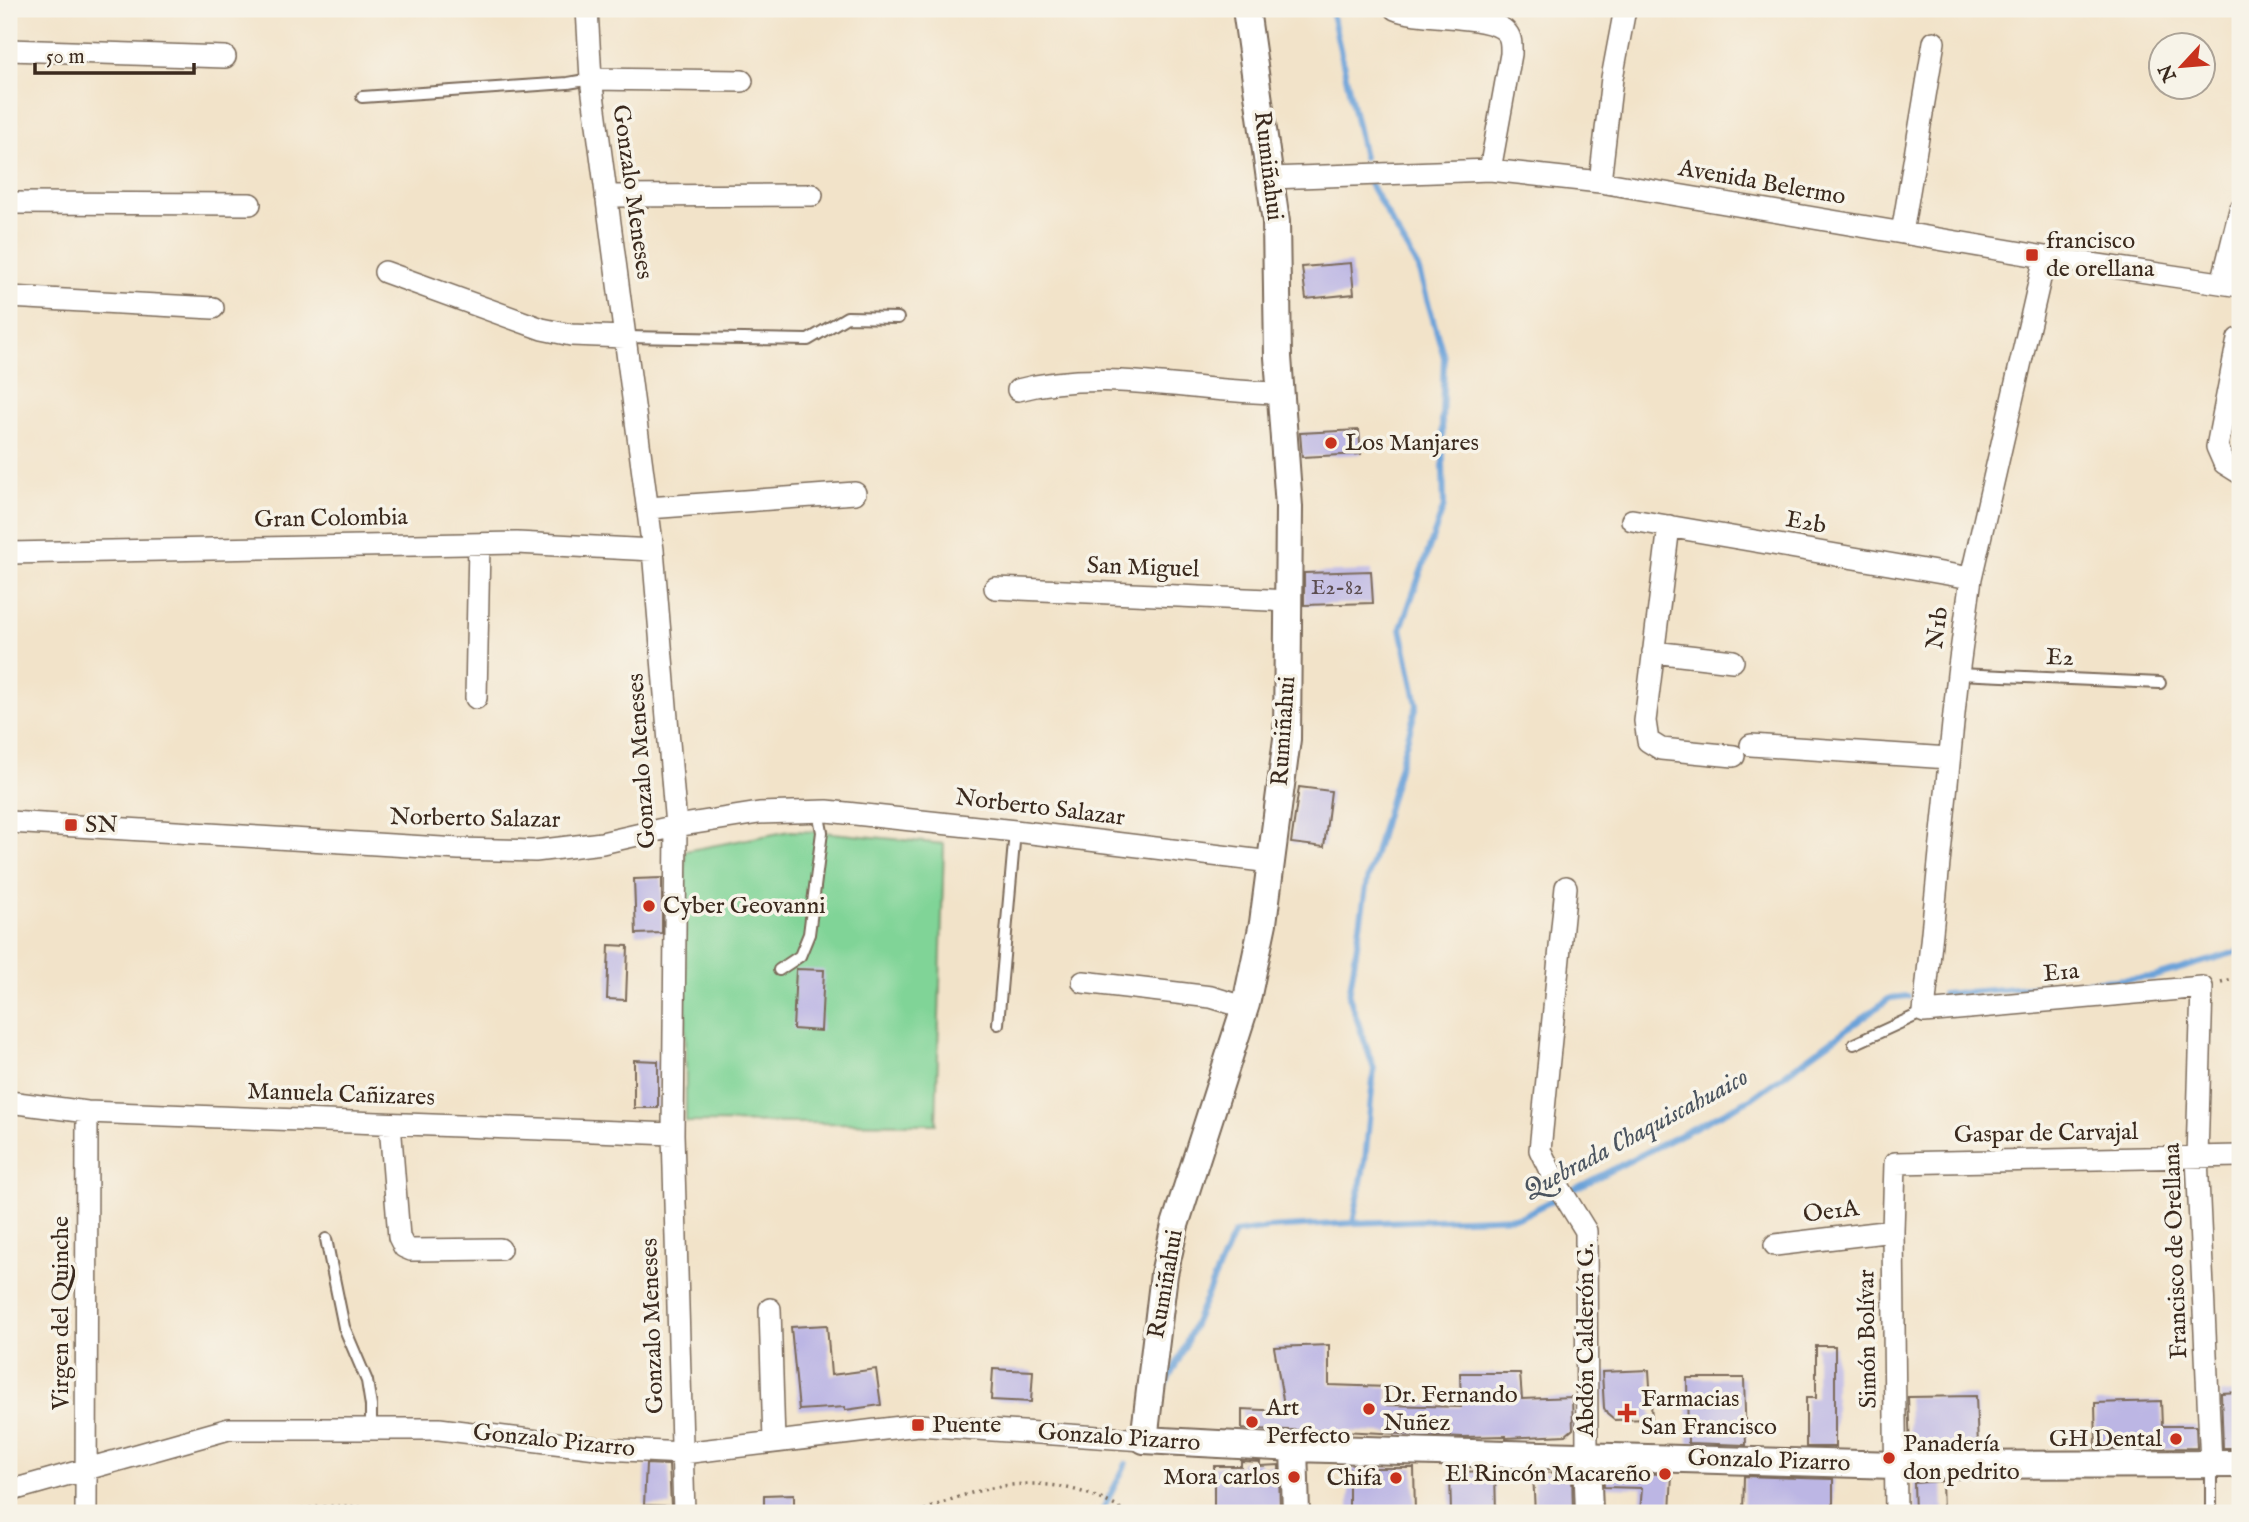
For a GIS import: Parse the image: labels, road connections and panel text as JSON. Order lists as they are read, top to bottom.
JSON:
{
  "streets": {
    "street": [
      "Rumiñahui",
      "Avenida Belermo",
      "Gonzalo Meneses",
      "Gran Colombia",
      "E2b",
      "San Miguel",
      "N1b",
      "Norberto Salazar",
      "E1a",
      "Manuela Cañizares",
      "Gaspar de Carvajal",
      "Oe1A",
      "Francisco de Orellana",
      "Virgen del Quinche",
      "Simón Bolívar",
      "Abdón Calderón G.",
      "Gonzalo Pizarro"
    ],
    "lane": ["E2"]
  },
  "crossings": [
    ["Rumiñahui", "Avenida Belermo"],
    ["Rumiñahui", "San Miguel"],
    ["Rumiñahui", "Norberto Salazar"],
    ["Rumiñahui", "Gonzalo Pizarro"],
    ["Avenida Belermo", "N1b"],
    ["Gonzalo Meneses", "Gran Colombia"],
    ["Gonzalo Meneses", "Norberto Salazar"],
    ["Gonzalo Meneses", "Manuela Cañizares"],
    ["Gonzalo Meneses", "Gonzalo Pizarro"],
    ["E2b", "N1b"],
    ["N1b", "E2"],
    ["N1b", "E1a"],
    ["E1a", "Francisco de Orellana"],
    ["Manuela Cañizares", "Virgen del Quinche"],
    ["Gaspar de Carvajal", "Francisco de Orellana"],
    ["Gaspar de Carvajal", "Simón Bolívar"],
    ["Oe1A", "Simón Bolívar"],
    ["Francisco de Orellana", "Gonzalo Pizarro"],
    ["Virgen del Quinche", "Gonzalo Pizarro"],
    ["Simón Bolívar", "Gonzalo Pizarro"],
    ["Abdón Calderón G.", "Gonzalo Pizarro"]
  ],
  "water": ["Quebrada Chaquiscahuaico"],
  "places": {
    "transit": ["francisco de orellana", "SN", "Puente"],
    "other": [
      "Los Manjares",
      "Cyber Geovanni",
      "Dr. Fernando Nuñez",
      "Art Perfecto",
      "GH Dental",
      "Panadería don pedrito",
      "El Rincón Macareño",
      "Mora carlos",
      "Chifa"
    ],
    "health": ["Farmacias San Francisco"]
  },
  "house_numbers": ["E2-82"],
  "scale_bar": "50 m",
  "north": "bottom left"
}
